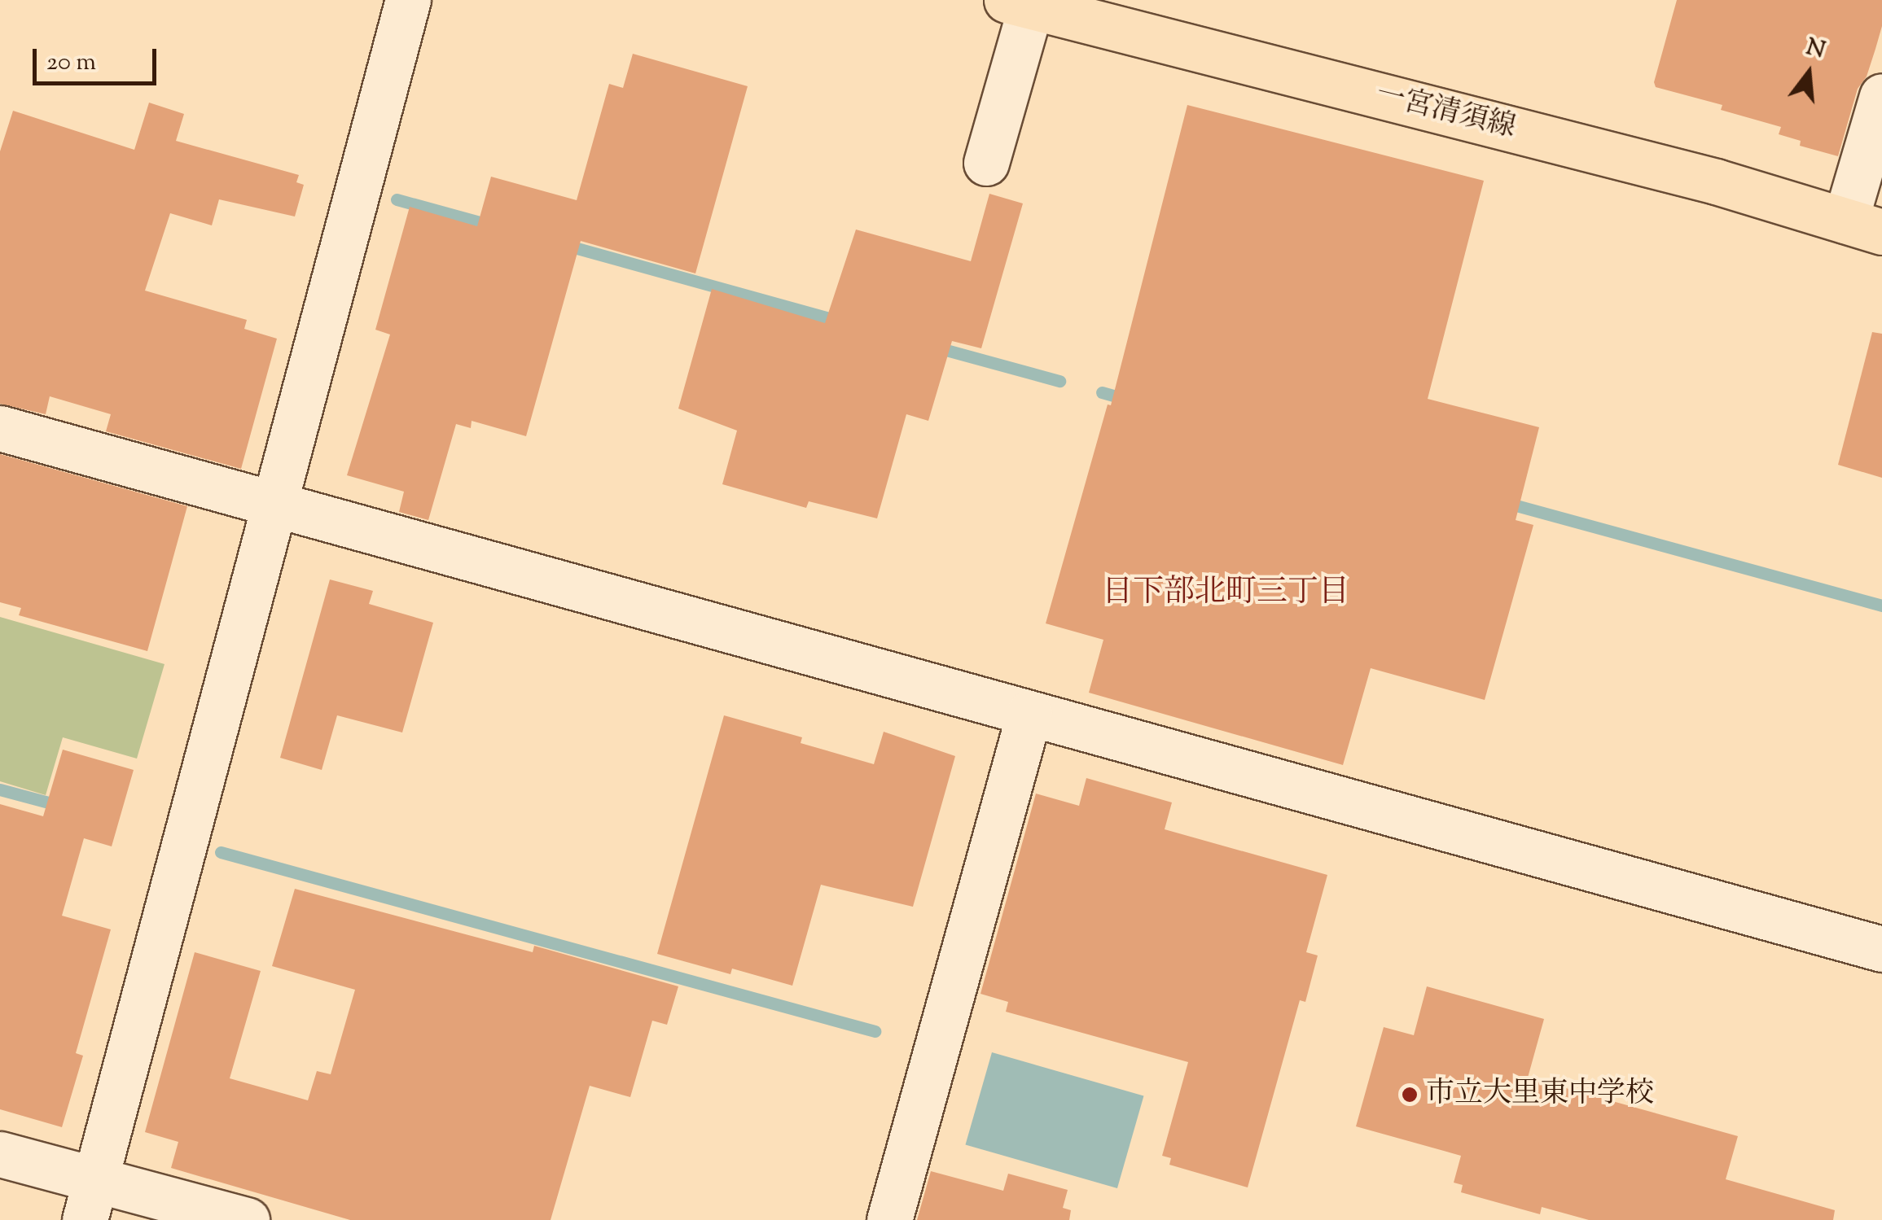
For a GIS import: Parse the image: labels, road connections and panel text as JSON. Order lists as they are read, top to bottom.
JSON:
{
  "streets": {
    "main road": ["一宮清須線"]
  },
  "districts": ["日下部北町三丁目"],
  "places": ["市立大里東中学校"],
  "scale_bar": "20 m",
  "north": "top"
}
